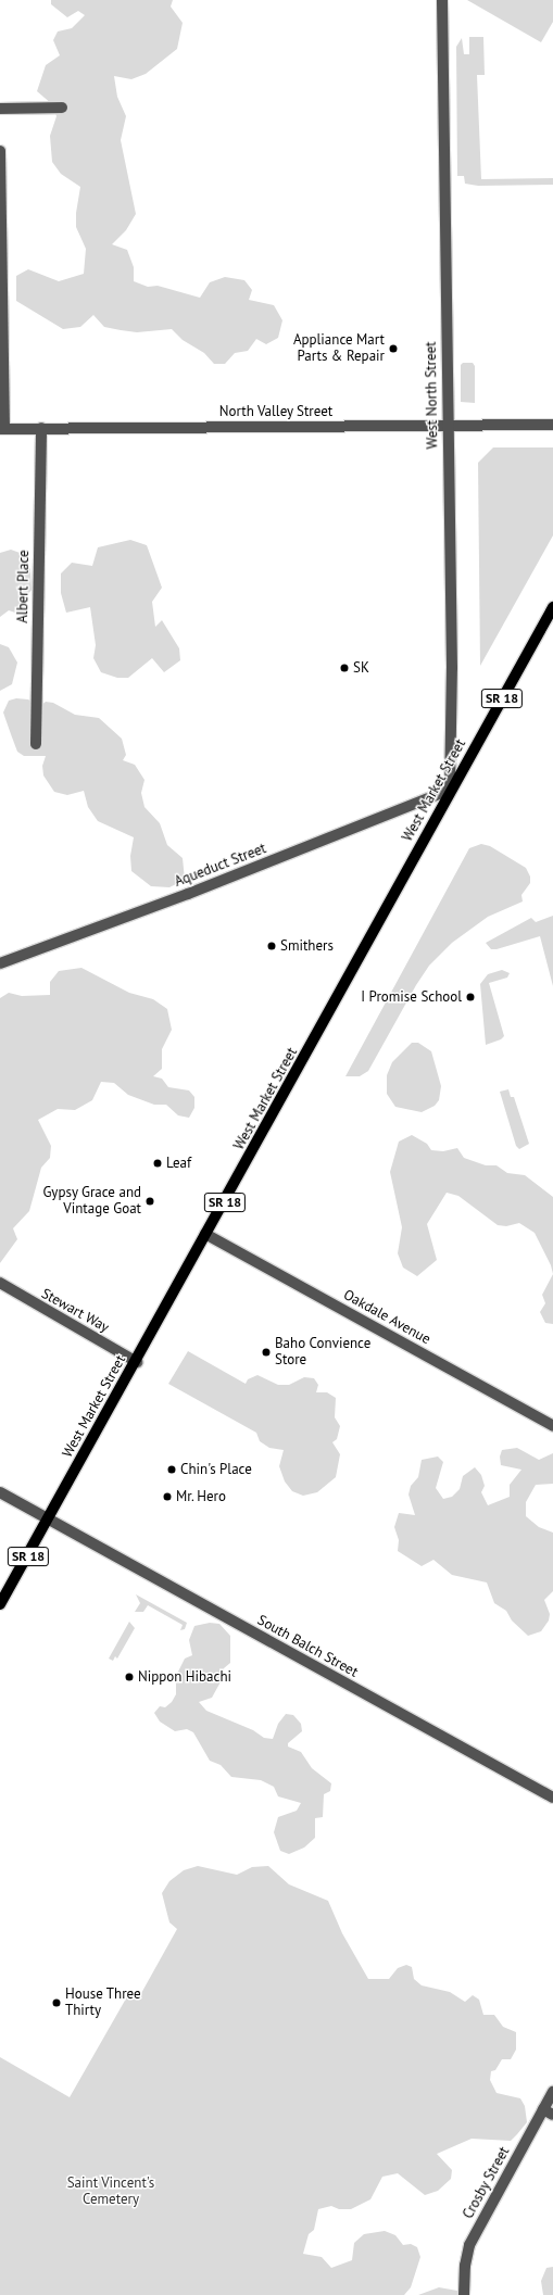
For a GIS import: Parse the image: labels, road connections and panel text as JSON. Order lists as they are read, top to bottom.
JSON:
{
  "streets": {
    "main road": ["SR 18", "West Market Street"],
    "street": [
      "West North Street",
      "North Valley Street",
      "Albert Place",
      "Aqueduct Street",
      "Stewart Way",
      "Oakdale Avenue",
      "South Balch Street",
      "Crosby Street"
    ]
  },
  "crossings": [
    ["West North Street", "North Valley Street"],
    ["West North Street", "West Market Street"],
    ["West North Street", "Aqueduct Street"],
    ["North Valley Street", "Albert Place"],
    ["West Market Street", "Aqueduct Street"],
    ["West Market Street", "Stewart Way"],
    ["West Market Street", "Oakdale Avenue"],
    ["West Market Street", "South Balch Street"]
  ],
  "parks": ["Saint Vincent's Cemetery"],
  "places": [
    "Appliance Mart Parts & Repair",
    "SK",
    "Smithers",
    "I Promise School",
    "Leaf",
    "Gypsy Grace and Vintage Goat",
    "Baho Convience Store",
    "Chin's Place",
    "Mr. Hero",
    "Nippon Hibachi",
    "House Three Thirty"
  ]
}
